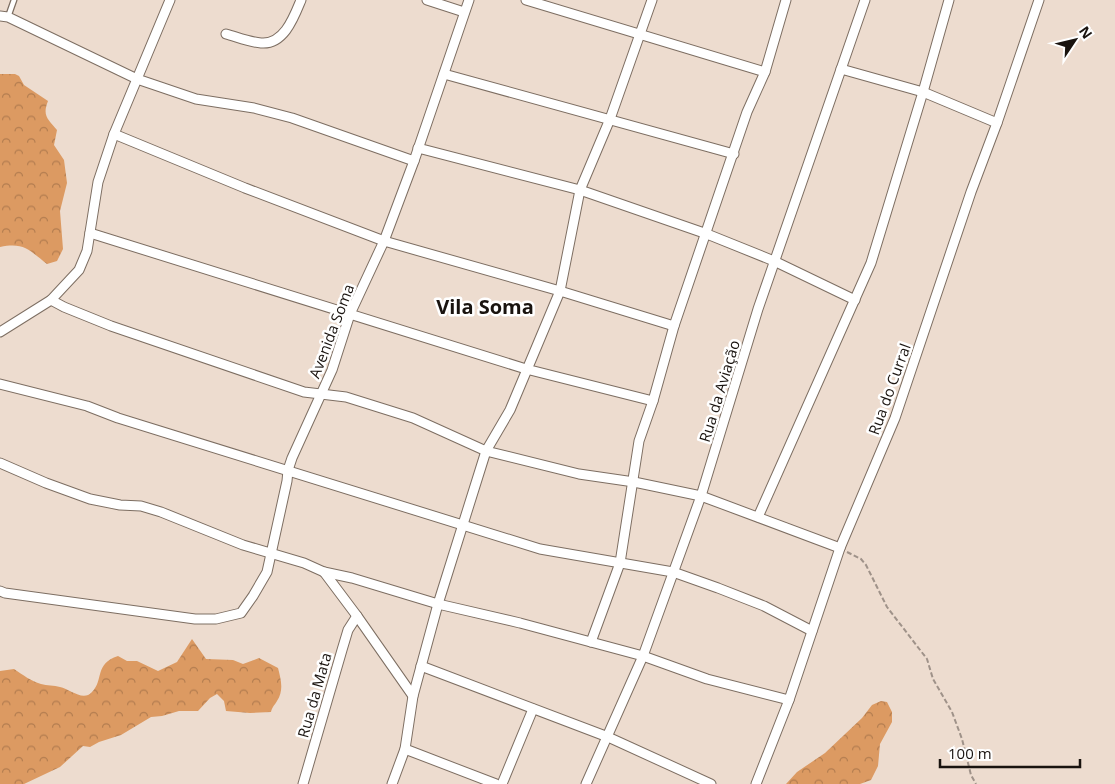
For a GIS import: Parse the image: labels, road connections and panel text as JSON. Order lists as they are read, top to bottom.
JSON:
{
  "streets": {
    "street": [
      "Avenida Soma",
      "Rua do Curral",
      "Rua da Aviação",
      "Rua da Mata"
    ]
  },
  "districts": ["Vila Soma"],
  "scale_bar": "100 m",
  "north": "top right"
}
